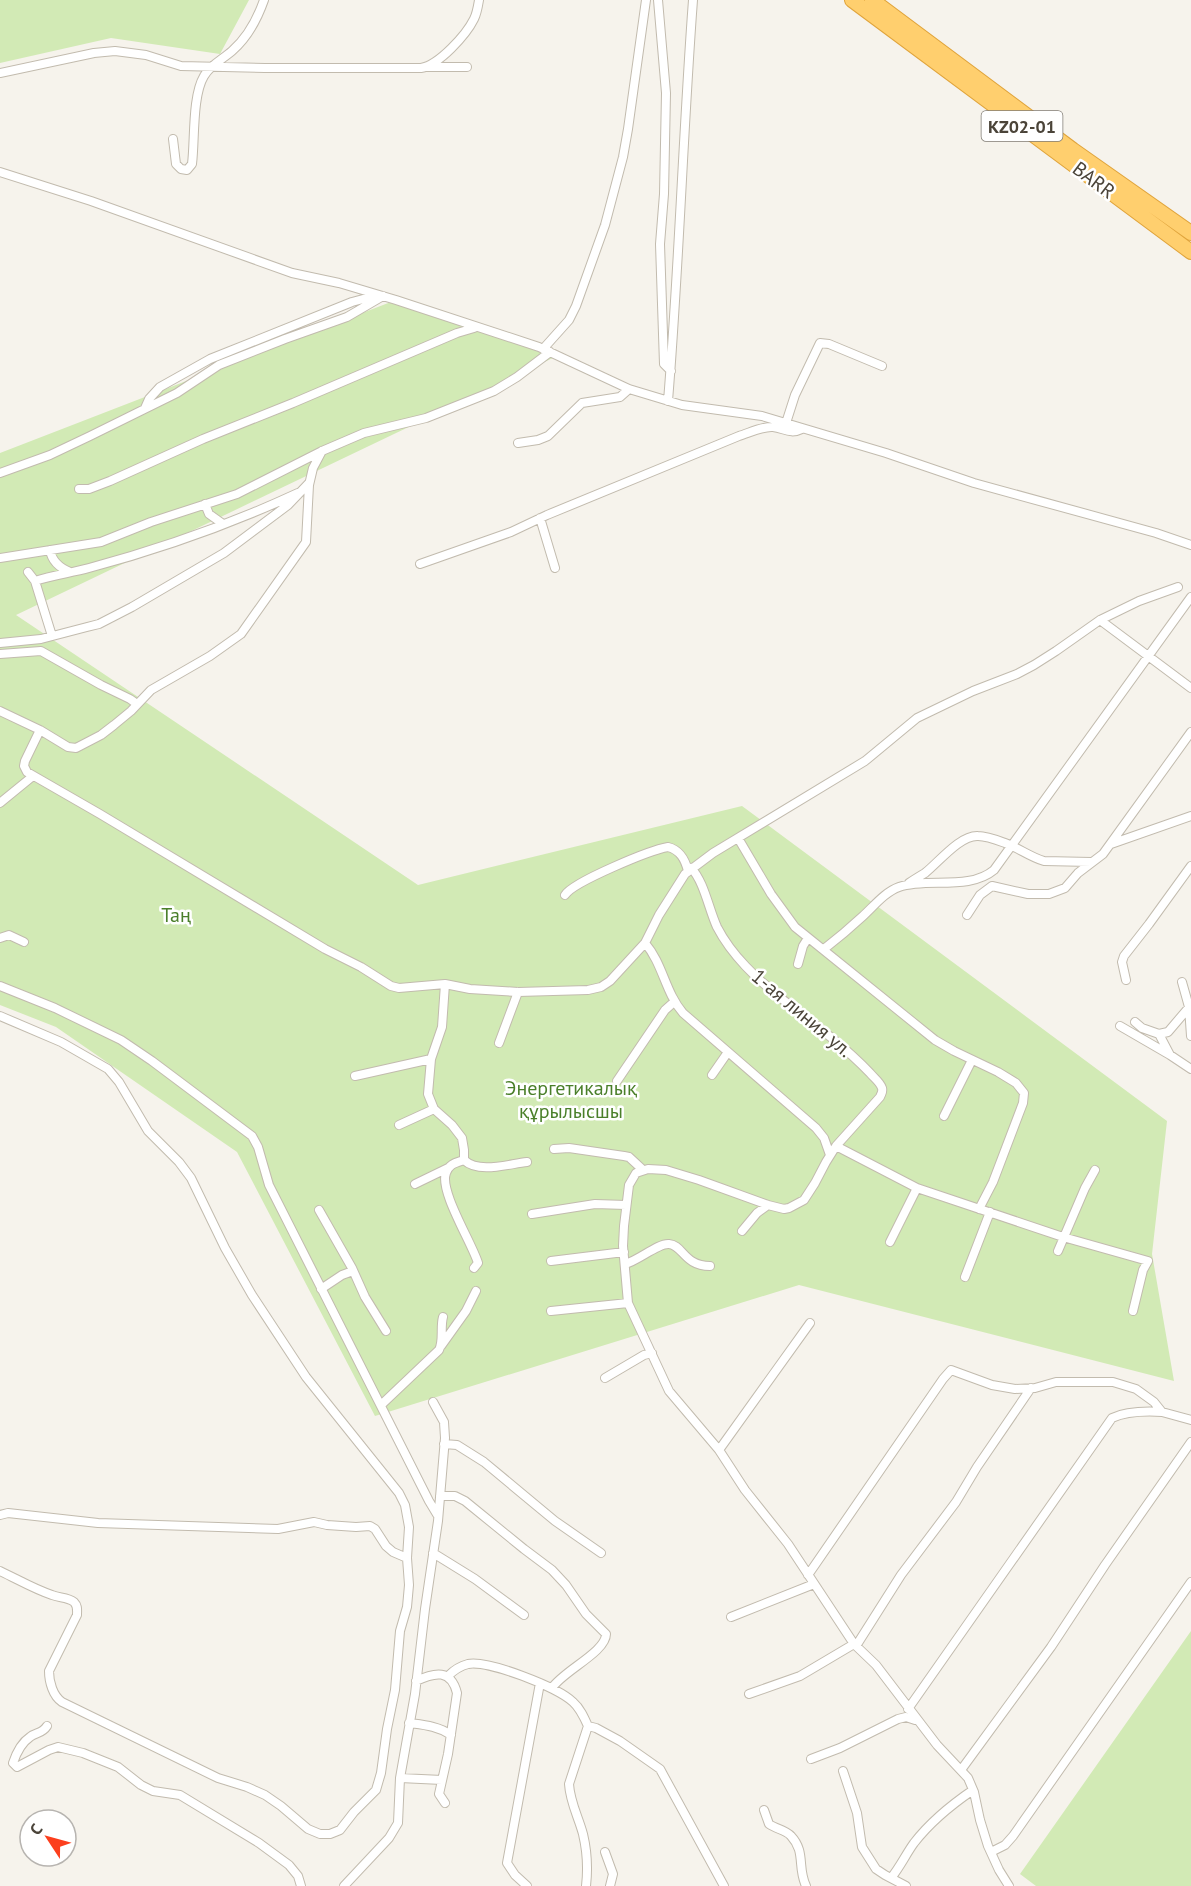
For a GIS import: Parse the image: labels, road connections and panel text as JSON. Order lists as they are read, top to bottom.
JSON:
{
  "streets": {
    "highway": ["KZ02-01", "BARR"],
    "street": ["1-ая линия ул."]
  },
  "parks": ["Таң", "Энергетикалық құрылысшы"],
  "north": "top left"
}
